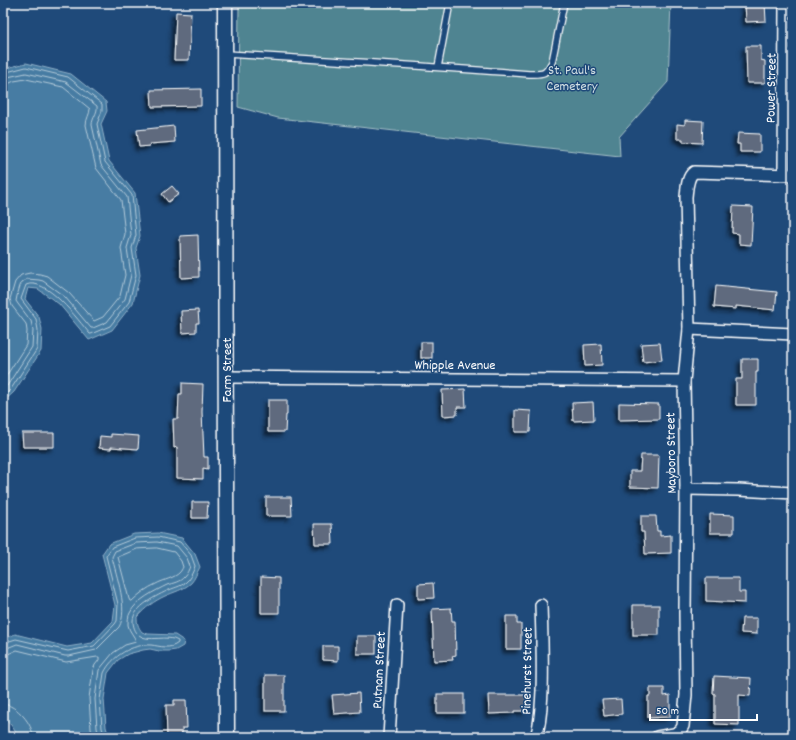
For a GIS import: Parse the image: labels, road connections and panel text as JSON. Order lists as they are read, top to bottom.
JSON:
{
  "streets": {
    "street": [
      "Power Street",
      "Whipple Avenue",
      "Farm Street",
      "Mayboro Street",
      "Putnam Street",
      "Pinehurst Street"
    ]
  },
  "crossings": [
    ["Power Street", "Mayboro Street"],
    ["Whipple Avenue", "Farm Street"],
    ["Whipple Avenue", "Mayboro Street"]
  ],
  "parks": ["St. Paul's Cemetery"],
  "scale_bar": "50 m"
}
